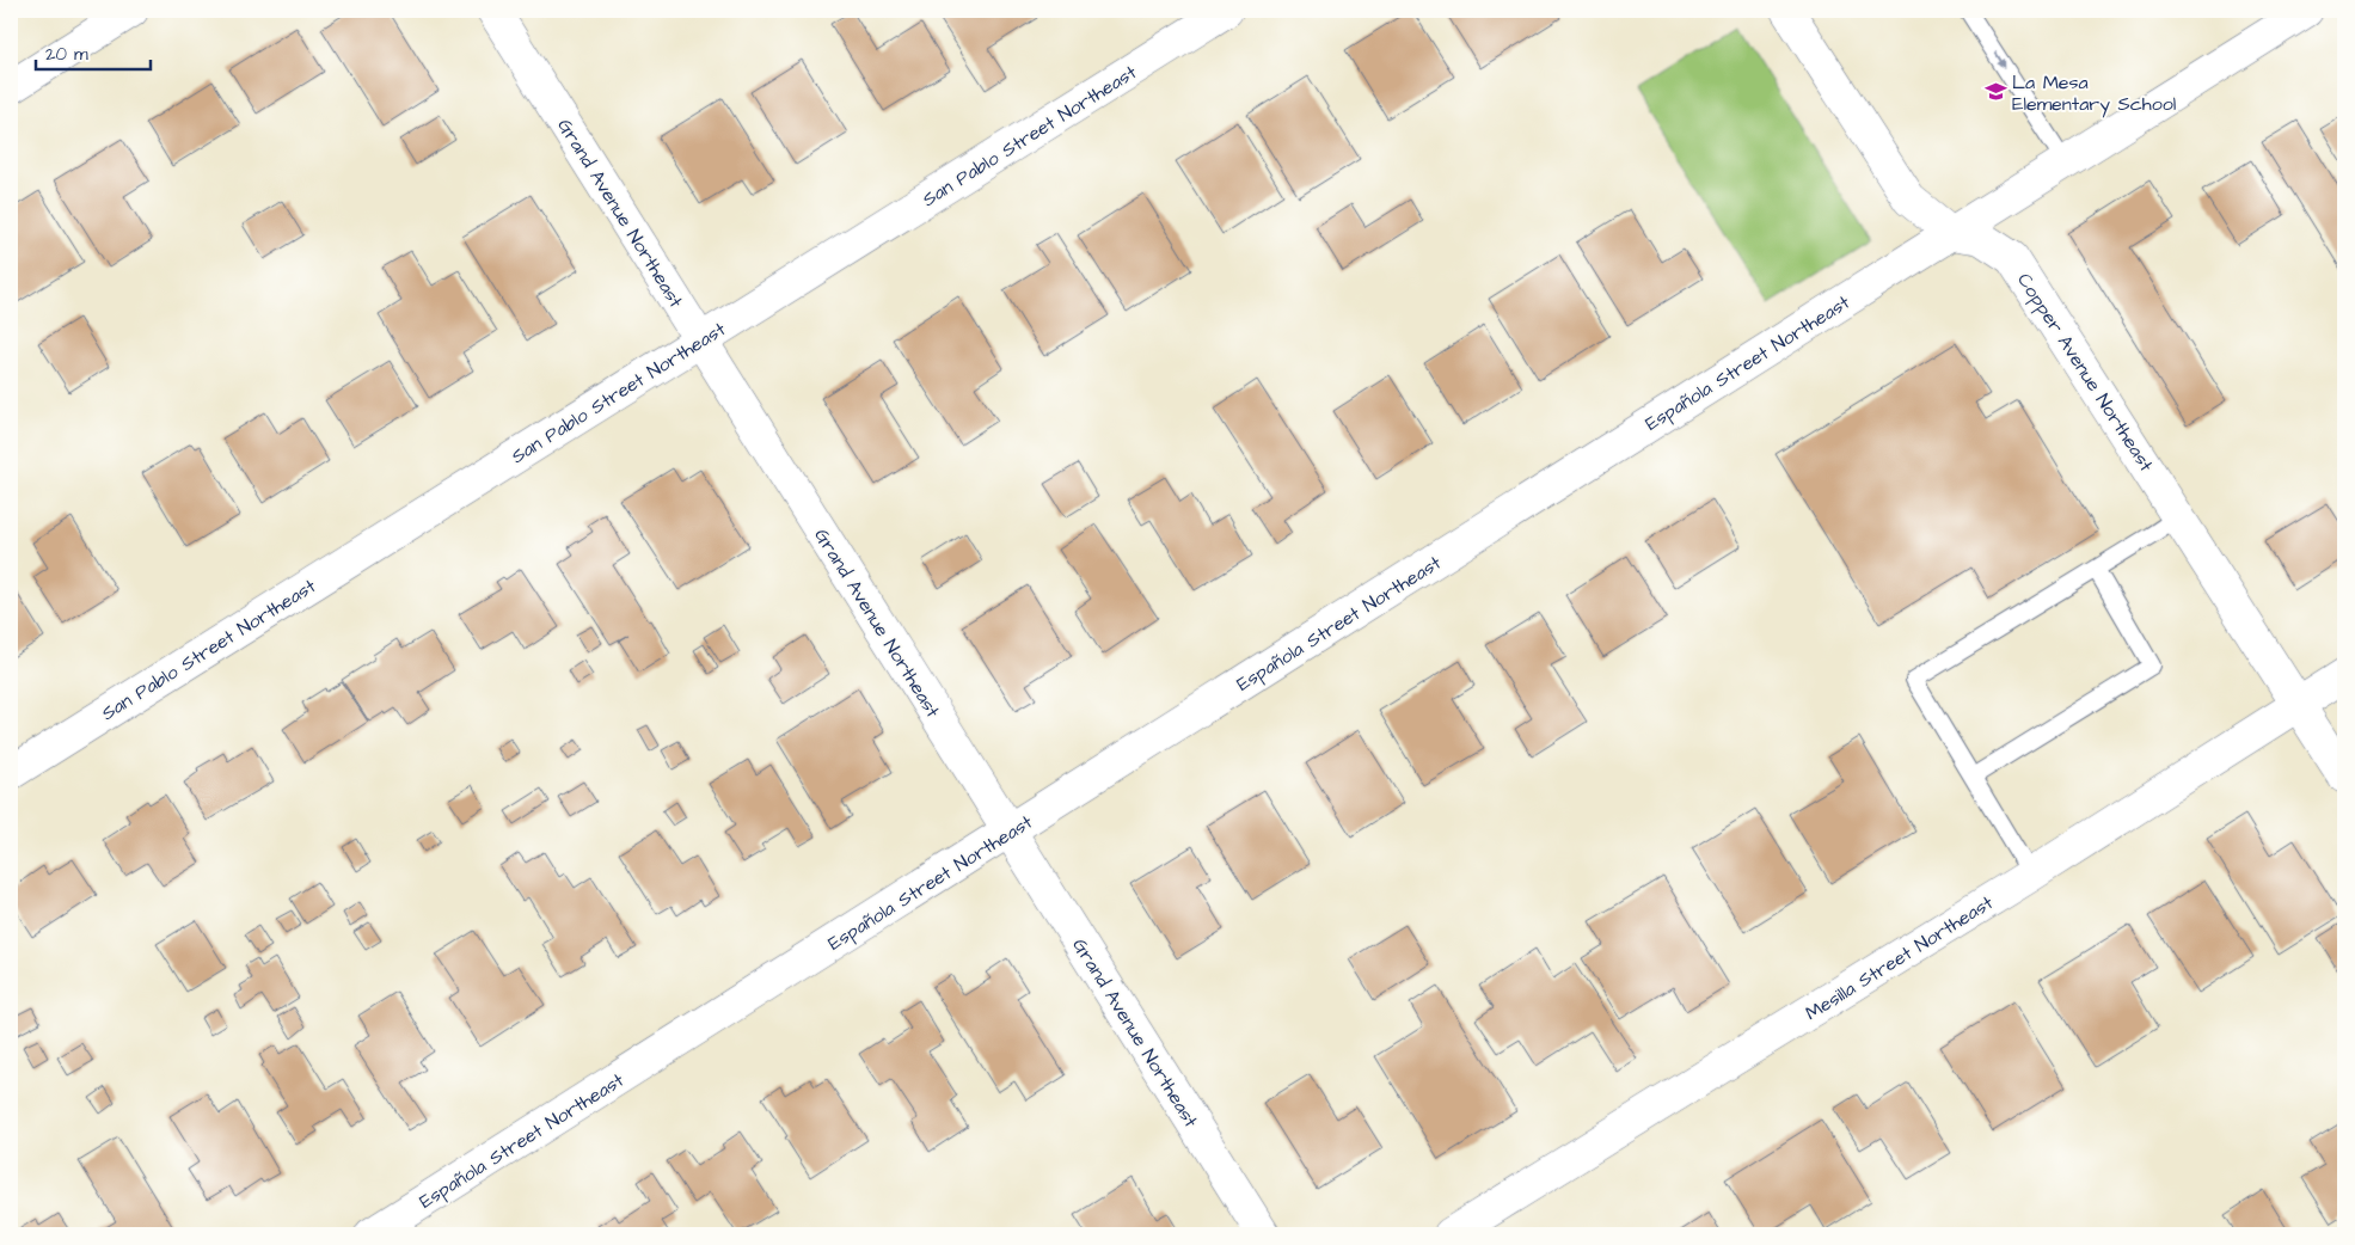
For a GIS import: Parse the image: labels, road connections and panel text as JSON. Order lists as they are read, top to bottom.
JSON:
{
  "streets": {
    "street": [
      "San Pablo Street Northeast",
      "Grand Avenue Northeast",
      "Española Street Northeast",
      "Copper Avenue Northeast",
      "Mesilla Street Northeast"
    ]
  },
  "crossings": [
    ["San Pablo Street Northeast", "Grand Avenue Northeast"],
    ["Grand Avenue Northeast", "Española Street Northeast"],
    ["Española Street Northeast", "Copper Avenue Northeast"],
    ["Copper Avenue Northeast", "Mesilla Street Northeast"]
  ],
  "places": {
    "school or university": ["La Mesa Elementary School"]
  },
  "scale_bar": "20 m"
}
